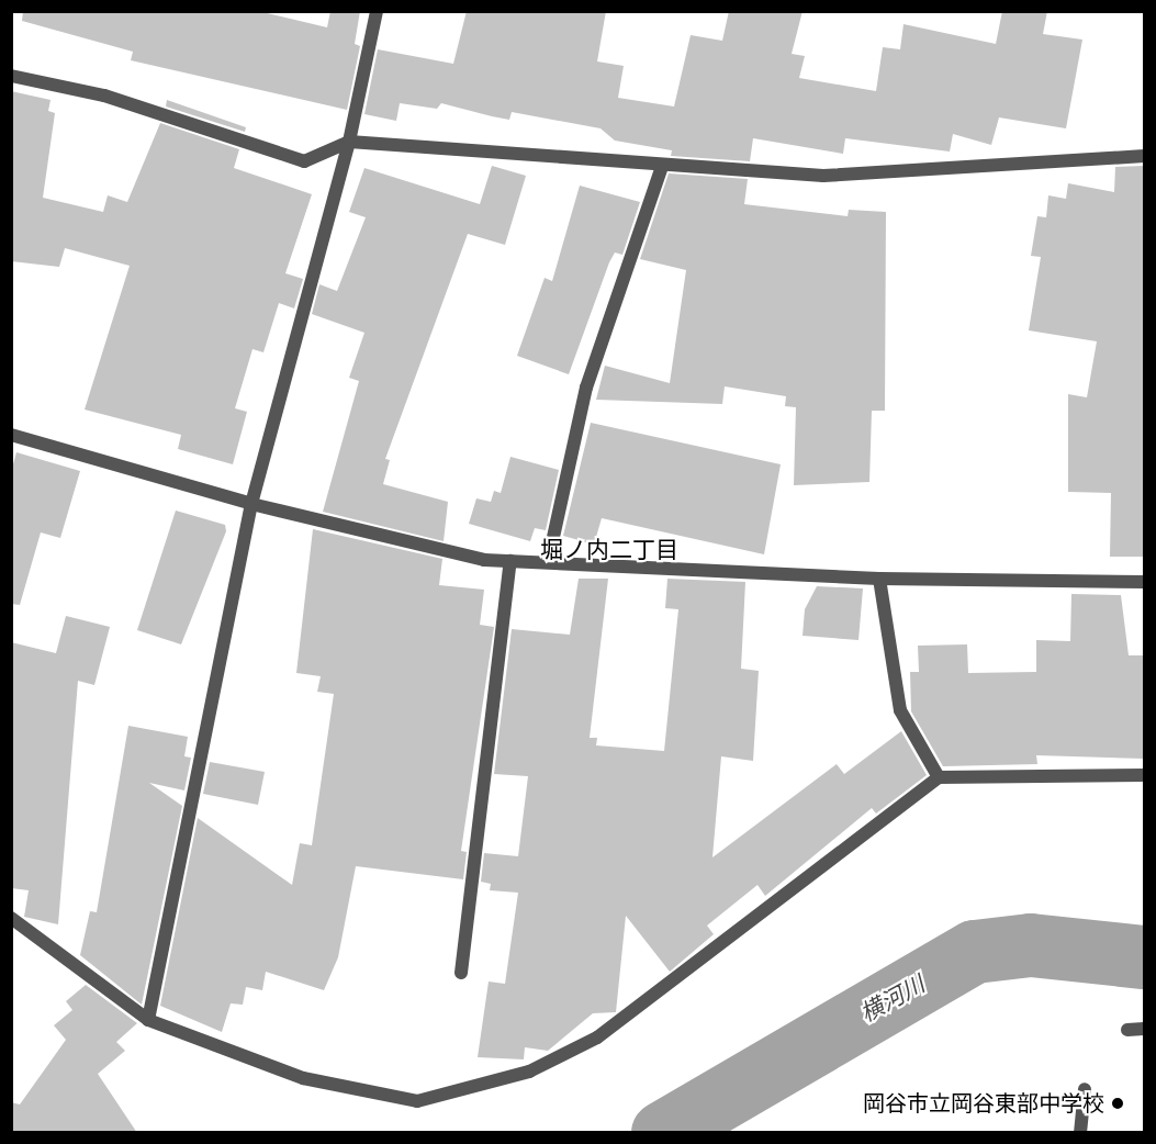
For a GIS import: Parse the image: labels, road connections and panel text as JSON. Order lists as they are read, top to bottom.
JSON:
{
  "districts": ["堀ノ内二丁目"],
  "water": ["横河川"],
  "places": ["岡谷市立岡谷東部中学校"]
}
